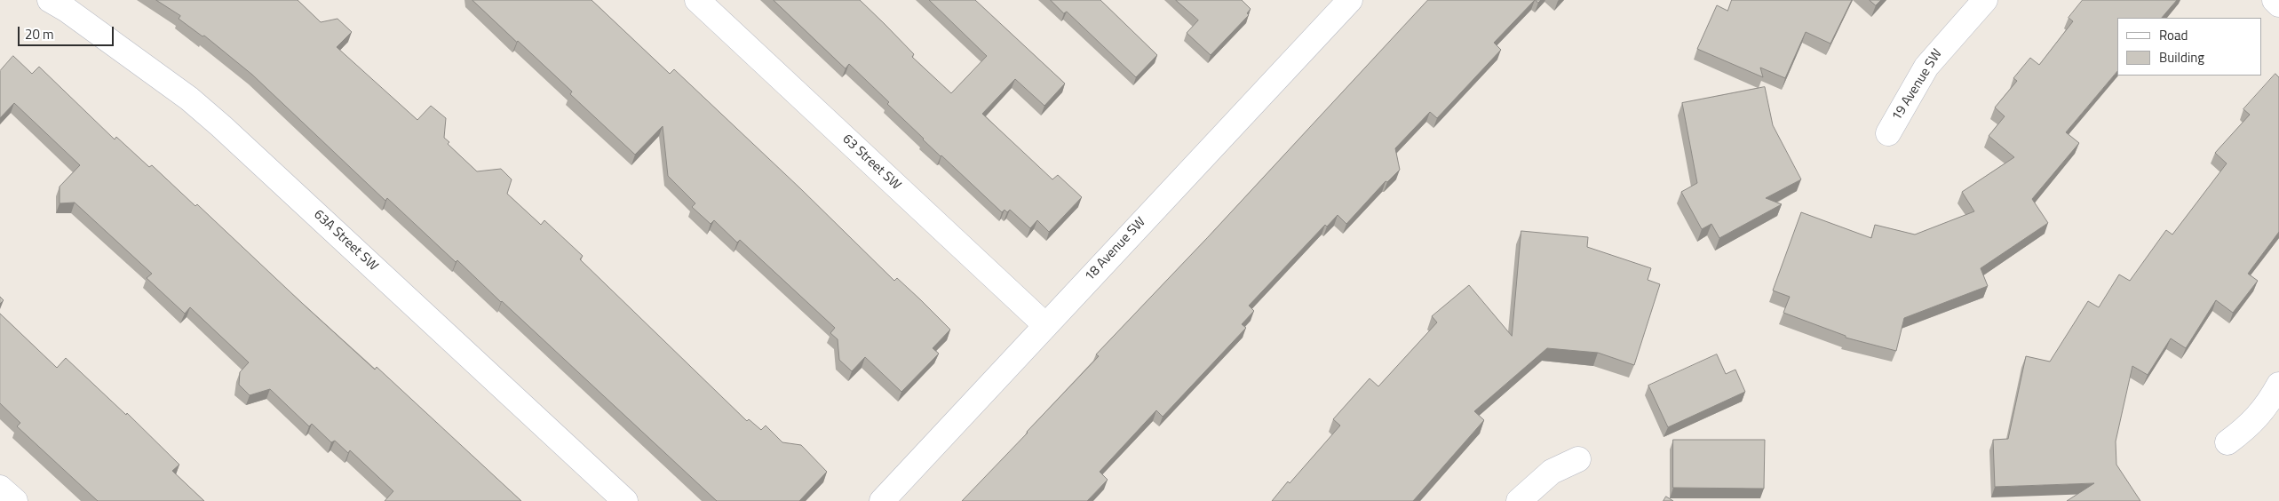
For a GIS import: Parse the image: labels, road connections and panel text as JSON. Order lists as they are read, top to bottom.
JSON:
{
  "streets": {
    "street": [
      "19 Avenue SW",
      "63 Street SW",
      "63A Street SW",
      "18 Avenue SW"
    ]
  },
  "crossings": [
    ["63 Street SW", "18 Avenue SW"]
  ],
  "legend": ["Road", "Building"],
  "scale_bar": "20 m"
}
